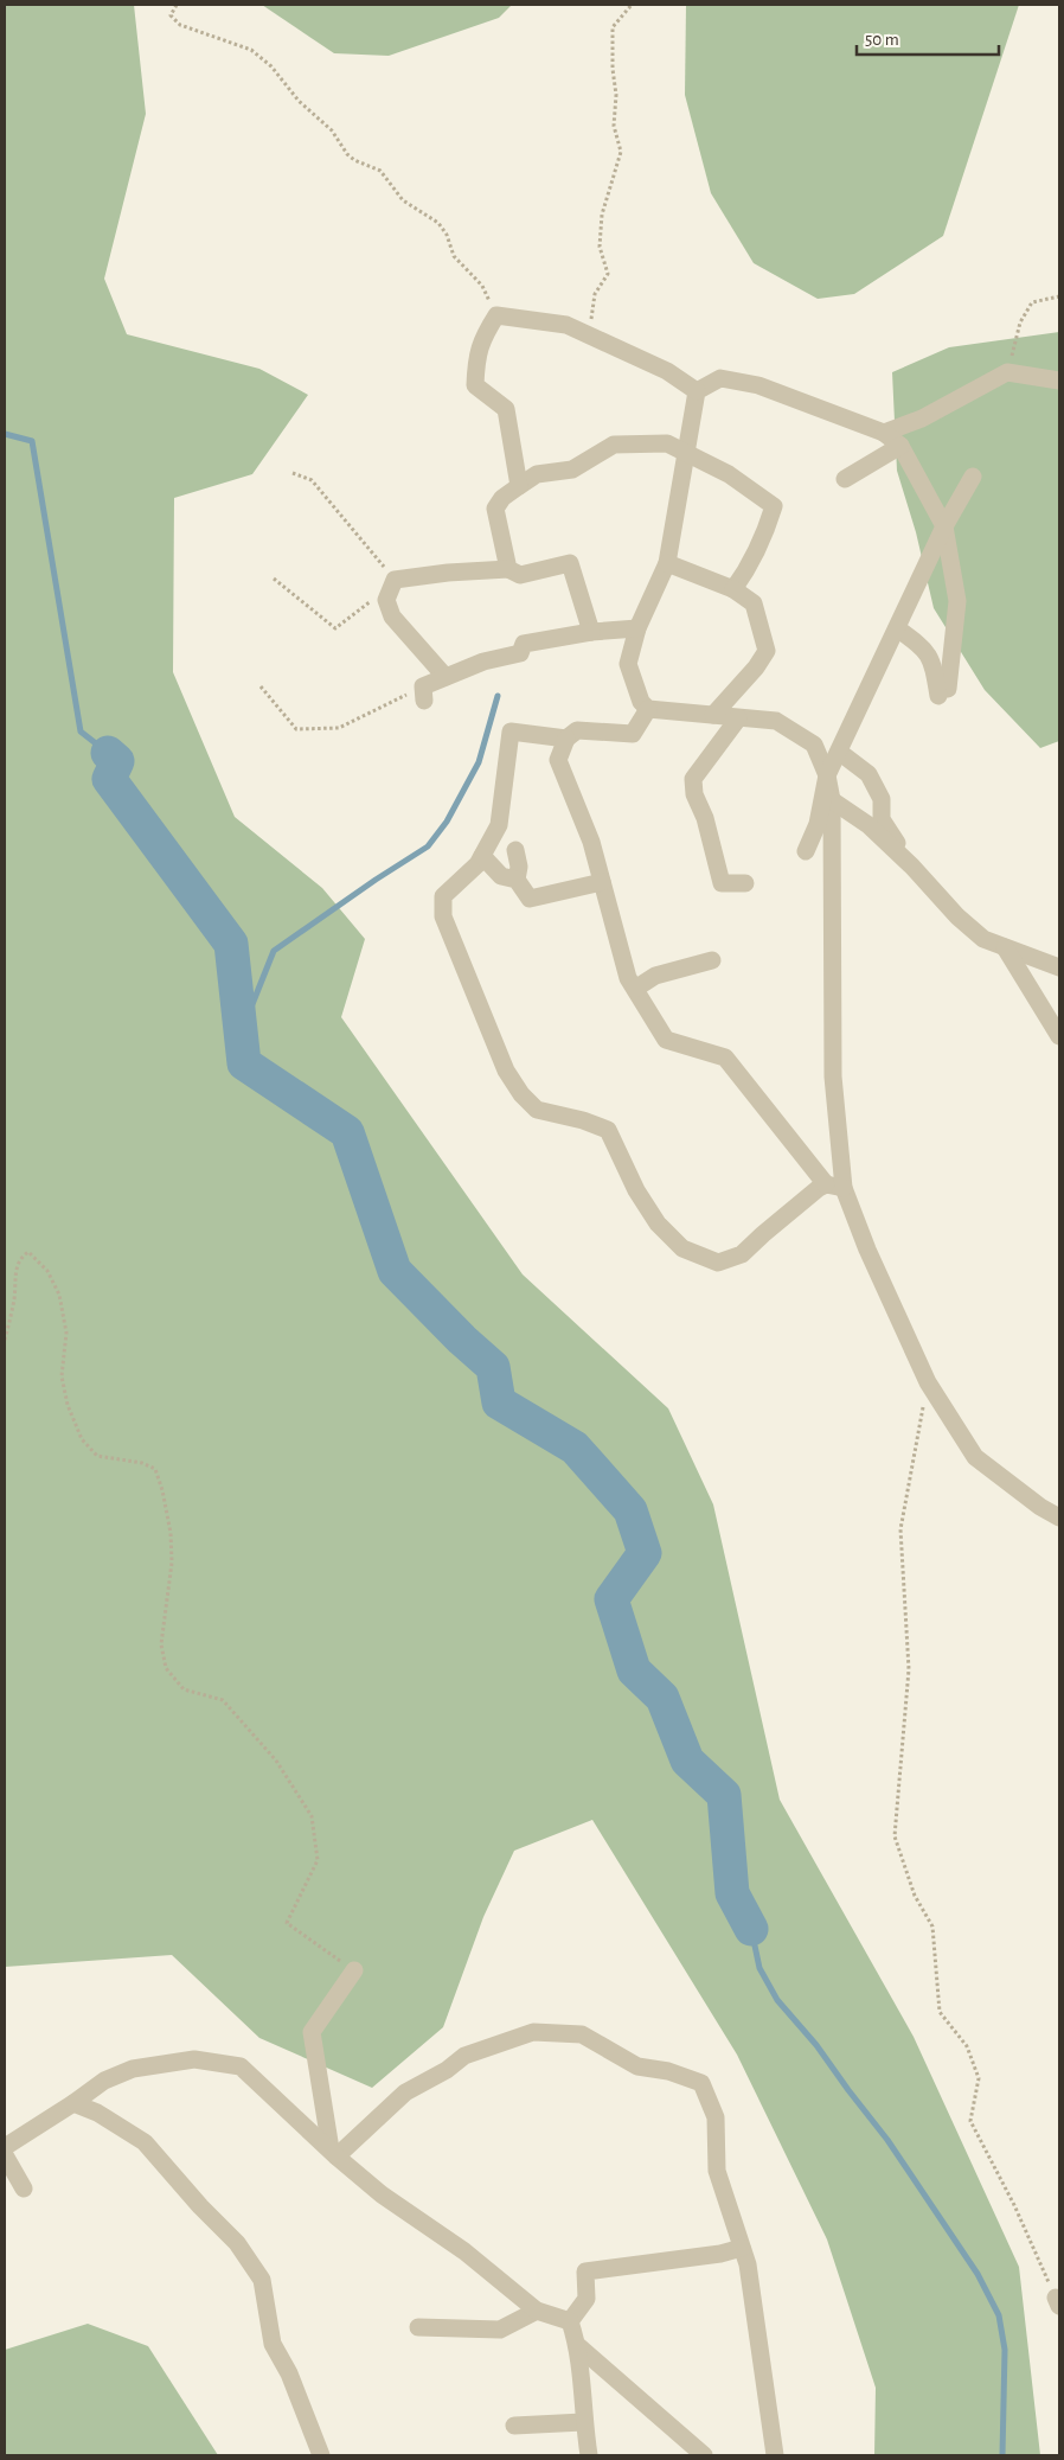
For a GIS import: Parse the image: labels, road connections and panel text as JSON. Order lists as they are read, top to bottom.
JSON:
{
  "scale_bar": "50 m"
}
